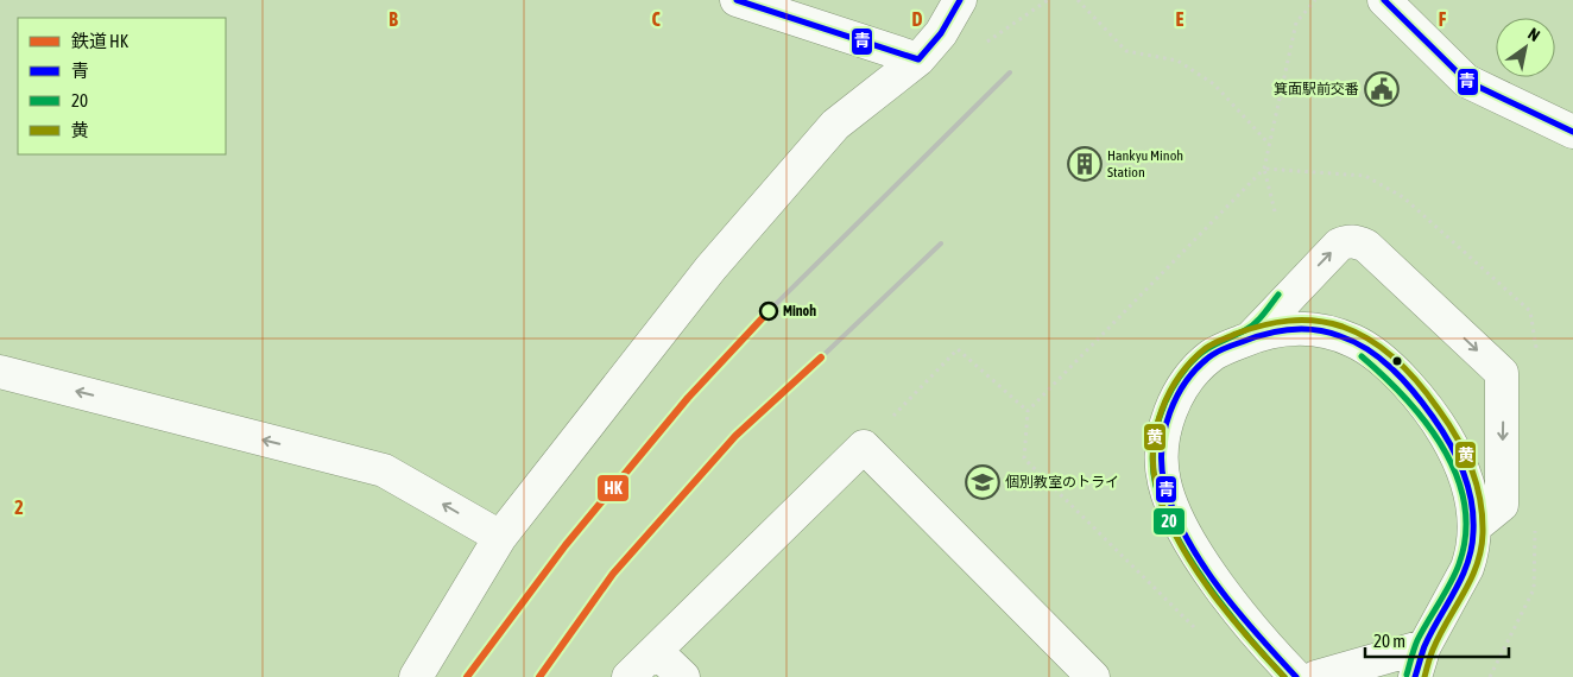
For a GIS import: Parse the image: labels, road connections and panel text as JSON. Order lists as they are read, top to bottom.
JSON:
{
  "places": {
    "public building": ["箕面駅前交番"],
    "building": ["Hankyu Minoh Station"],
    "other": ["Minoh"],
    "school or university": ["個別教室のトライ"]
  },
  "lines": [
    "transit line 青",
    "transit line 20",
    "rail line HK",
    "transit line 黄"
  ],
  "legend": [
    "鉄道 HK",
    "青",
    "20",
    "黄"
  ],
  "scale_bar": "20 m",
  "north": "top right",
  "grid": {
    "columns": [
      "B",
      "C",
      "D",
      "E",
      "F"
    ],
    "rows": ["2"]
  }
}
